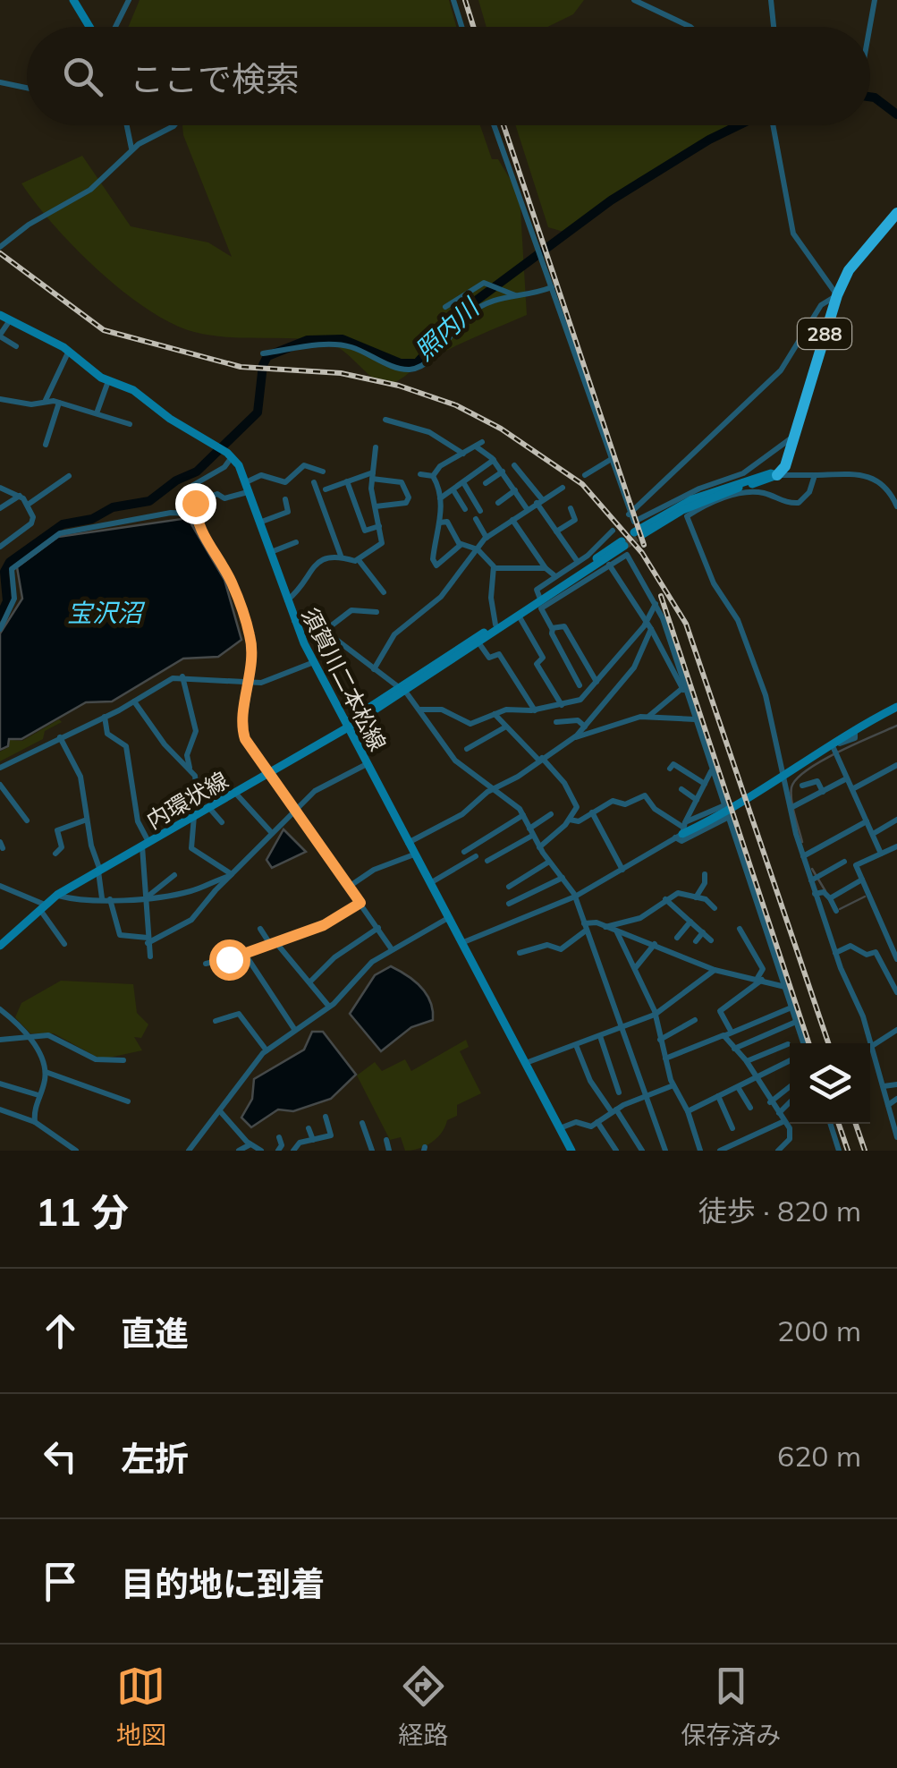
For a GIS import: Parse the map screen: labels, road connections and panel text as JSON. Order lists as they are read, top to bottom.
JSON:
{
  "streets": {
    "highway": ["288"],
    "main road": ["須賀川二本松線", "内環状線"]
  },
  "crossings": [
    ["須賀川二本松線", "内環状線"]
  ],
  "water": ["照内川", "宝沢沼"],
  "page": {
    "search": "ここで検索",
    "heading": ["11 分", "徒歩 · 820 m"],
    "list": [
      ["直進", "200 m"],
      ["左折", "620 m"],
      "目的地に到着"
    ],
    "nav": ["地図", "経路", "保存済み"]
  }
}
